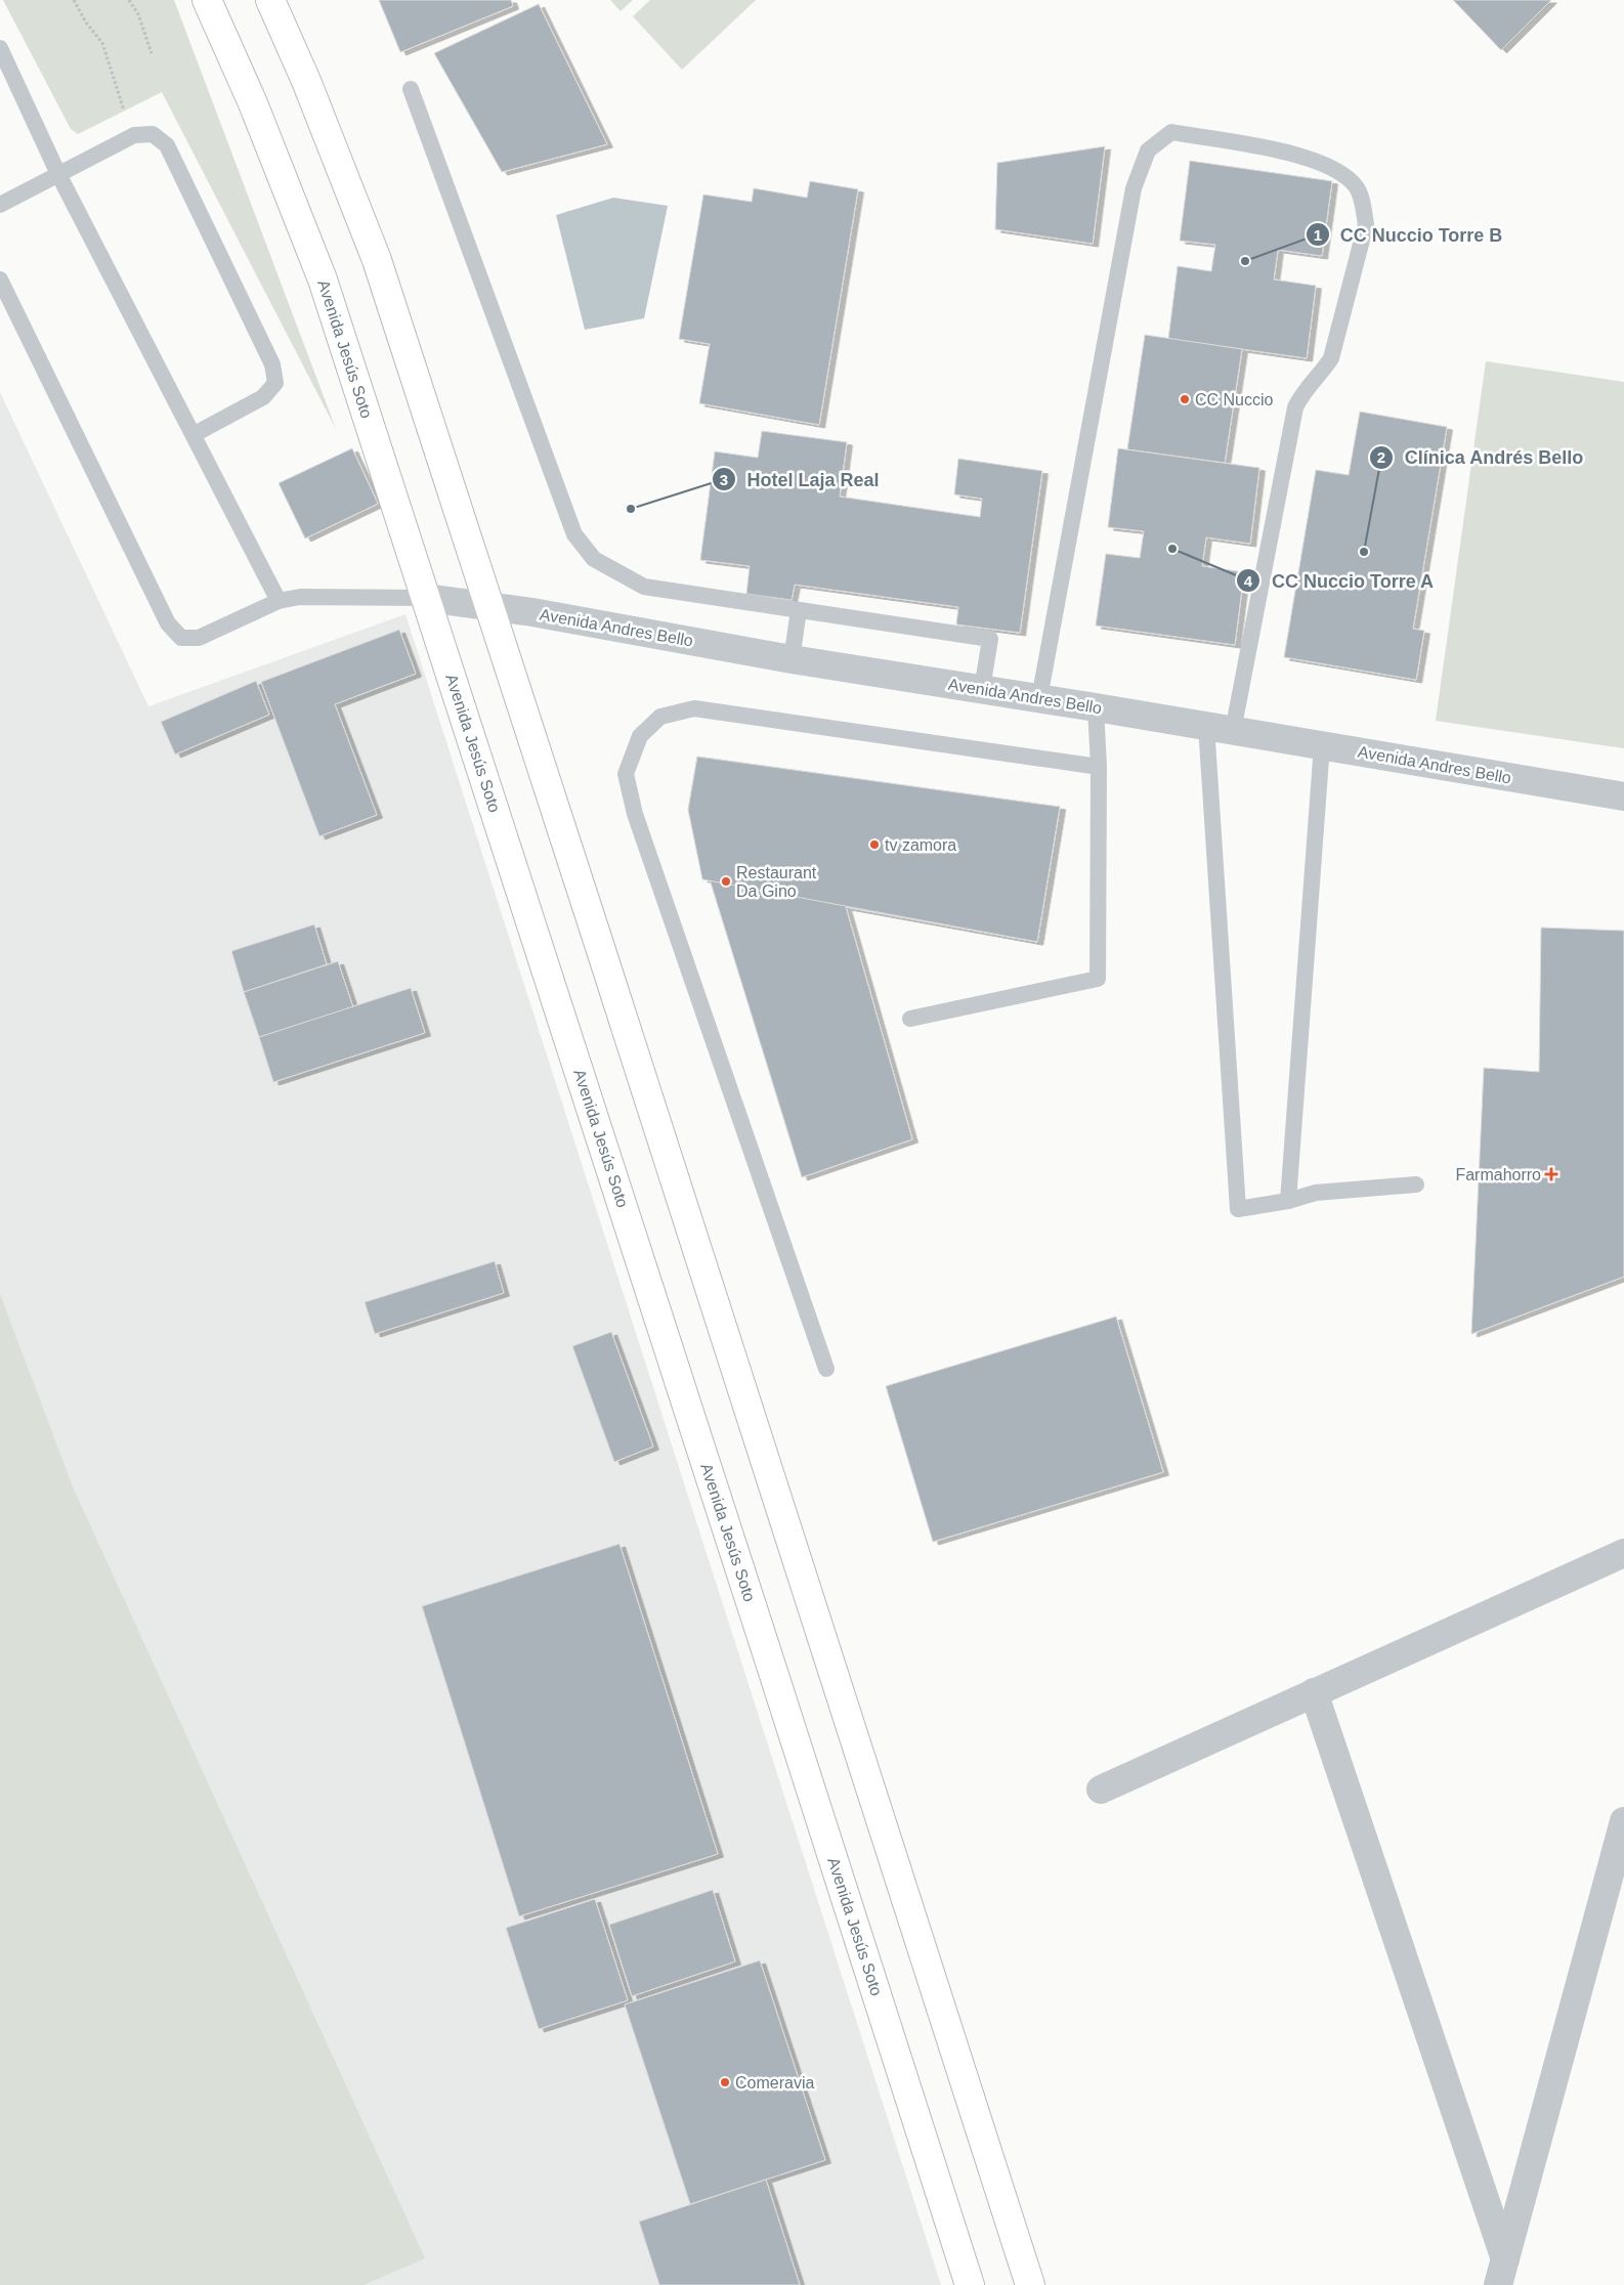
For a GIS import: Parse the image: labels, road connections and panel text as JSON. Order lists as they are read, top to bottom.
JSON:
{
  "streets": {
    "main road": ["Avenida Jesús Soto"],
    "street": ["Avenida Andres Bello"]
  },
  "crossings": [
    ["Avenida Jesús Soto", "Avenida Andres Bello"]
  ],
  "places": {
    "other": [
      "CC Nuccio Torre B",
      "CC Nuccio",
      "Hotel Laja Real",
      "CC Nuccio Torre A",
      "Clínica Andrés Bello",
      "tv zamora",
      "Restaurant Da Gino",
      "Comeravia"
    ],
    "health": ["Farmahorro"]
  }
}
